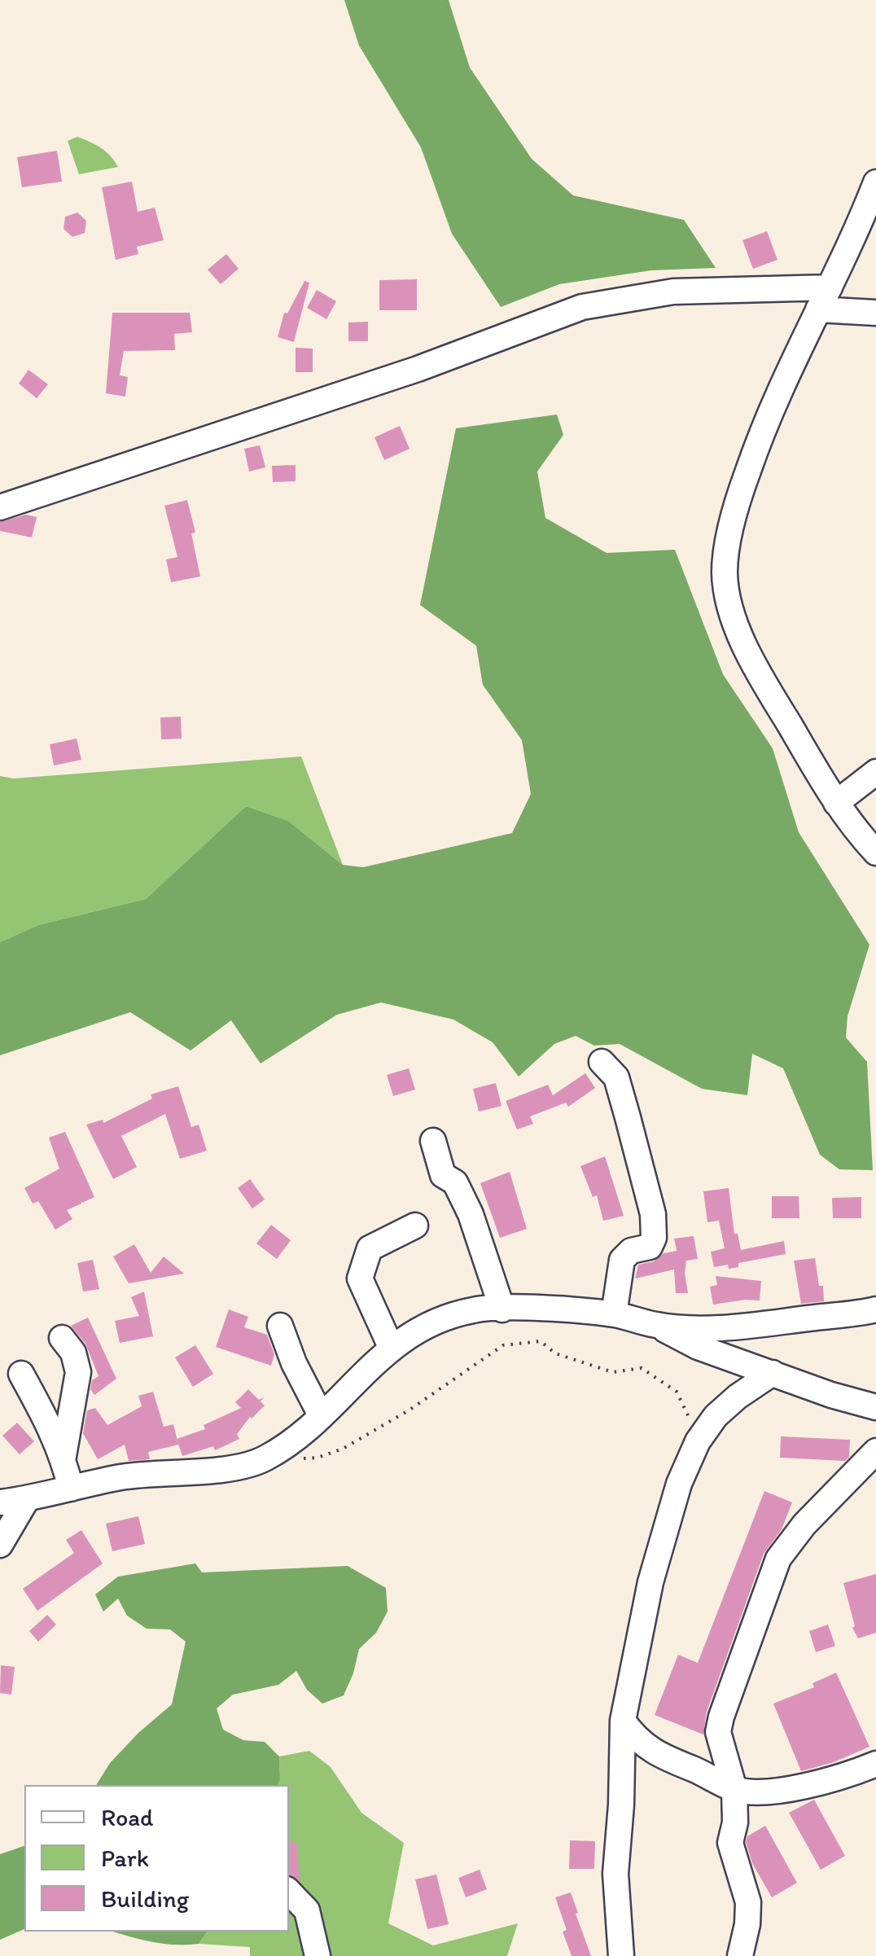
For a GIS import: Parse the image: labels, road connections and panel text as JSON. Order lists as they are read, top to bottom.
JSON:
{
  "legend": ["Road", "Park", "Building"]
}
